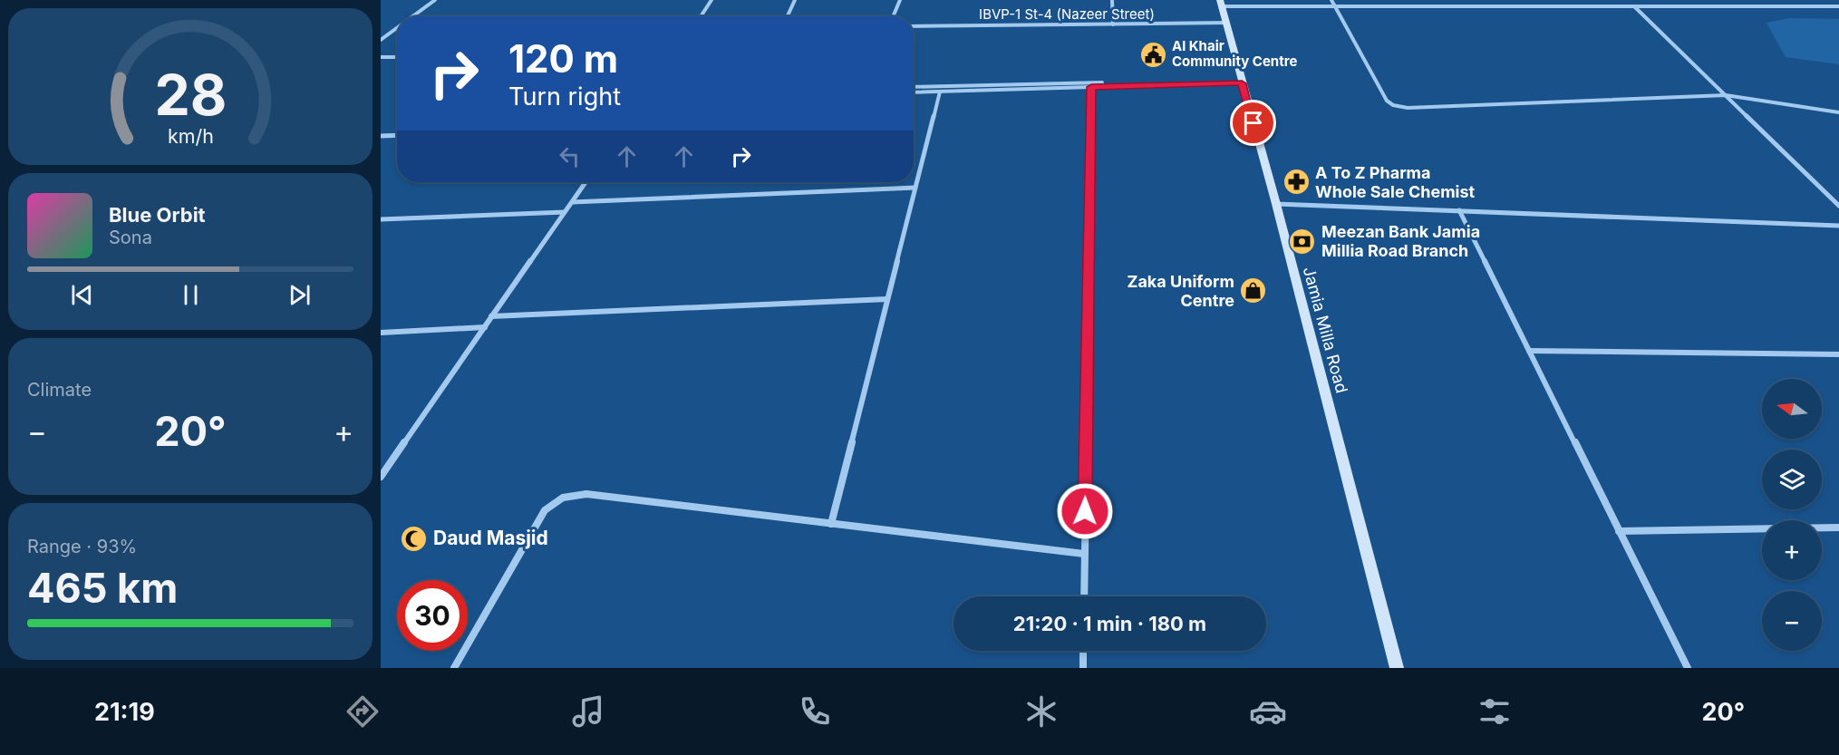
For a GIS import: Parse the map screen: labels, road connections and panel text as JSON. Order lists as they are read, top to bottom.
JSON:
{
  "streets": {
    "main road": ["Jamia Milla Road"],
    "street": ["IBVP-1 St-4 (Nazeer Street)"]
  },
  "crossings": [
    ["IBVP-1 St-4 (Nazeer Street)", "Jamia Milla Road"]
  ],
  "places": {
    "public building": ["Al Khair Community Centre"],
    "pharmacy": ["A To Z Pharma Whole Sale Chemist"],
    "bank": ["Meezan Bank Jamia Millia Road Branch"],
    "shop": ["Zaka Uniform Centre"],
    "mosque": ["Daud Masjid"]
  },
  "north": "left",
  "page": {
    "turn": ["120 m", "Turn right"],
    "song": ["Blue Orbit", "Sona"],
    "tile": [
      "Climate",
      ["Range · 93%", "465 km"]
    ],
    "map_buttons": ["+", "−"],
    "heat": ["−", "20°", "+"],
    "limit": "30",
    "trip": "21:20 · 1 min · 180 m",
    "tabs": ["21:19", "20°"],
    "gauge": ["28", "km/h"]
  }
}
